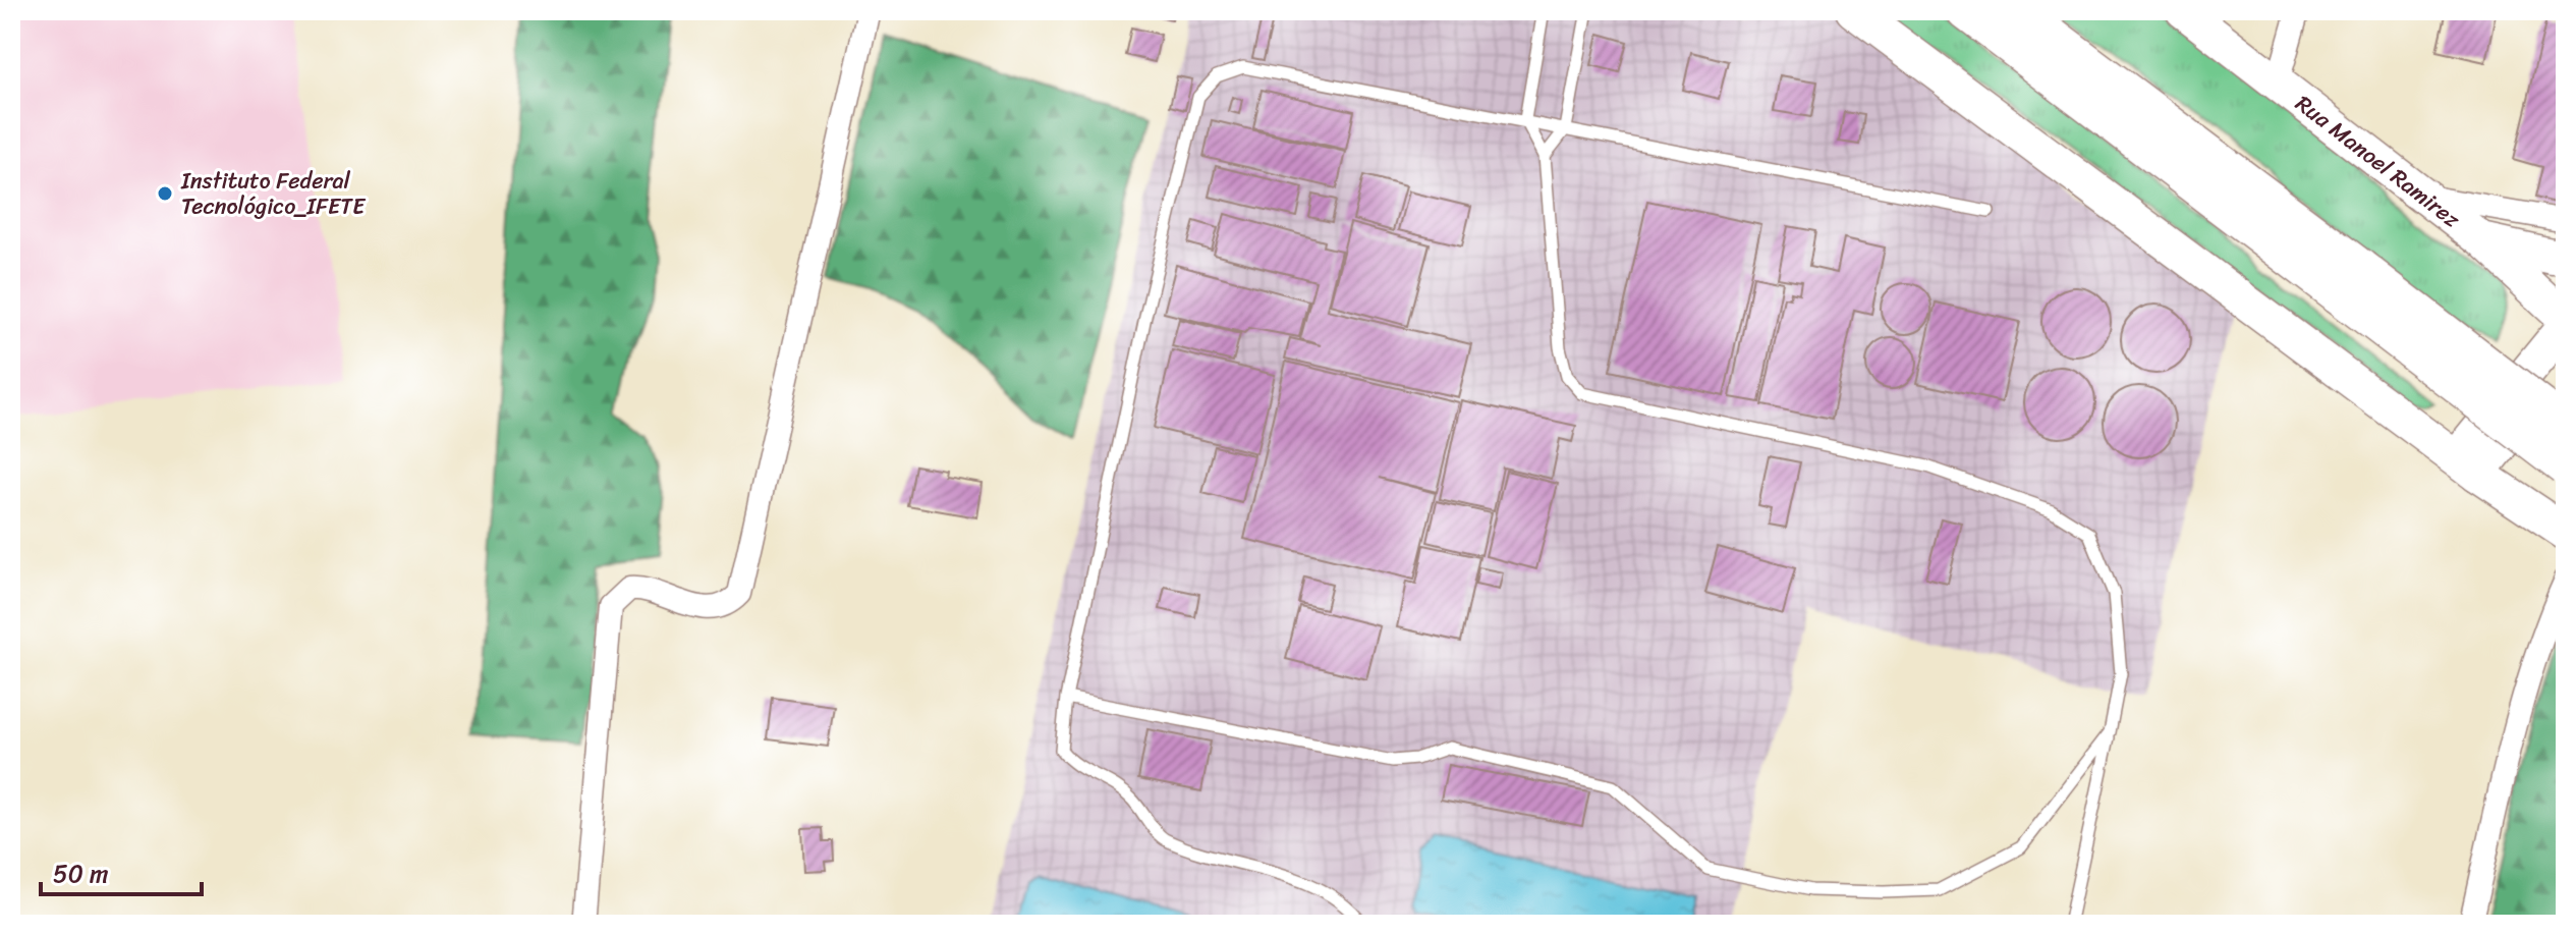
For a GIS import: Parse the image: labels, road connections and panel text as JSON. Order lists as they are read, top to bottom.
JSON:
{
  "streets": {
    "main road": ["Rua Manoel Ramirez"]
  },
  "places": ["Instituto Federal Tecnológico_IFETE"],
  "scale_bar": "50 m"
}
